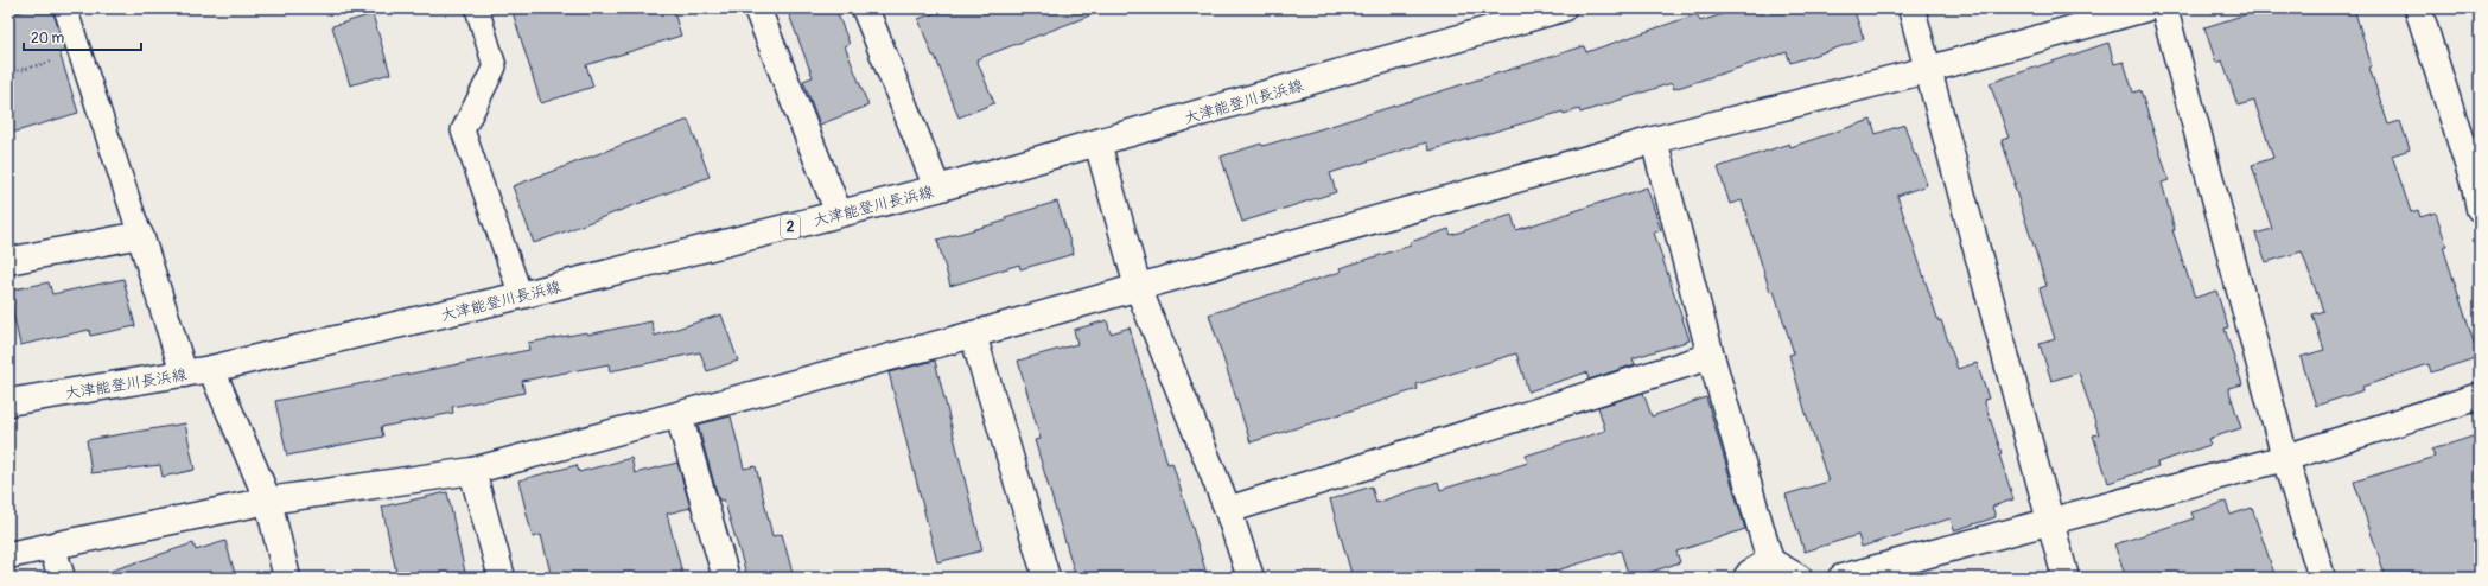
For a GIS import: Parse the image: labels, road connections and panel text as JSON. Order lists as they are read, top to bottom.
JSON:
{
  "streets": {
    "street": ["大津能登川長浜線", "2"]
  },
  "scale_bar": "20 m"
}
